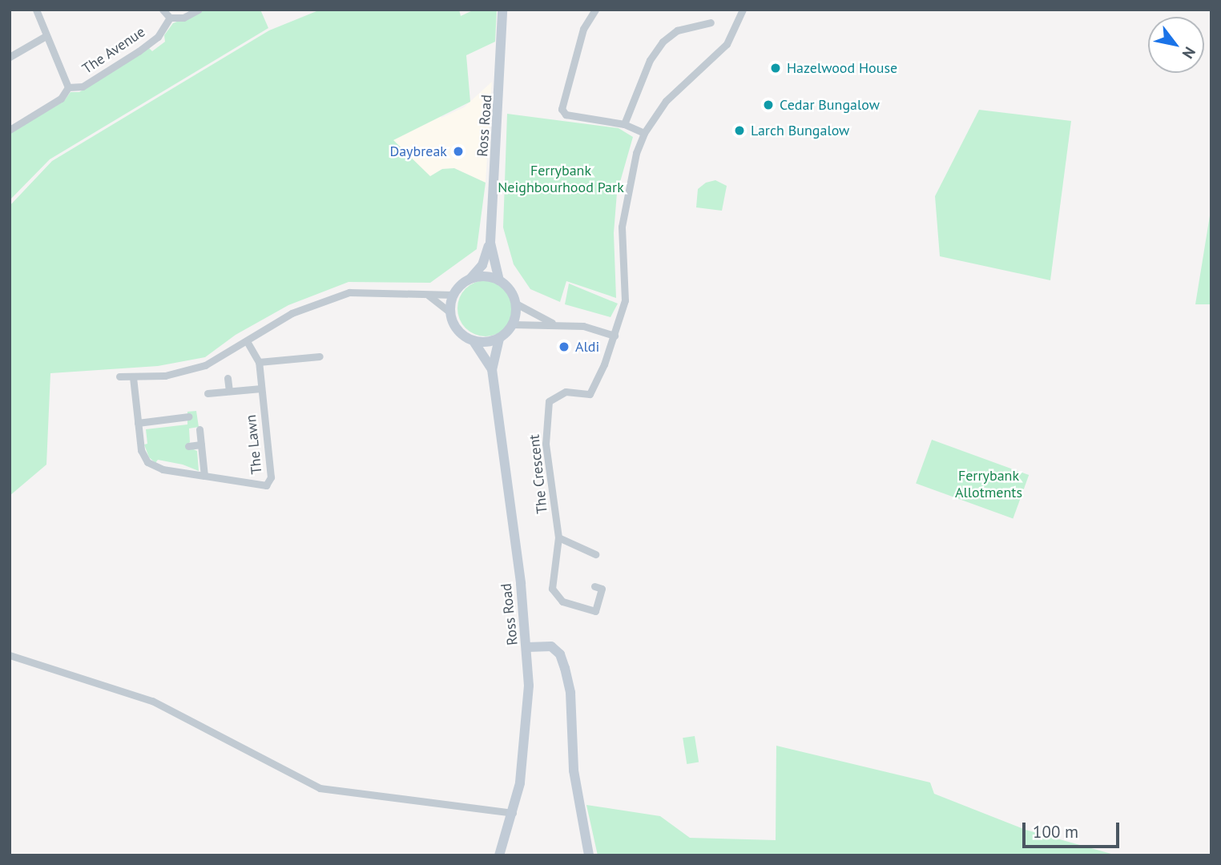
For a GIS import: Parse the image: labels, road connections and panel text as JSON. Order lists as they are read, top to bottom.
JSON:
{
  "streets": {
    "main road": ["Ross Road"],
    "street": ["The Avenue", "The Lawn", "The Crescent"]
  },
  "parks": ["Ferrybank Neighbourhood Park", "Ferrybank Allotments"],
  "places": [
    "Hazelwood House",
    "Cedar Bungalow",
    "Larch Bungalow",
    "Daybreak",
    "Aldi"
  ],
  "scale_bar": "100 m",
  "north": "bottom right"
}
